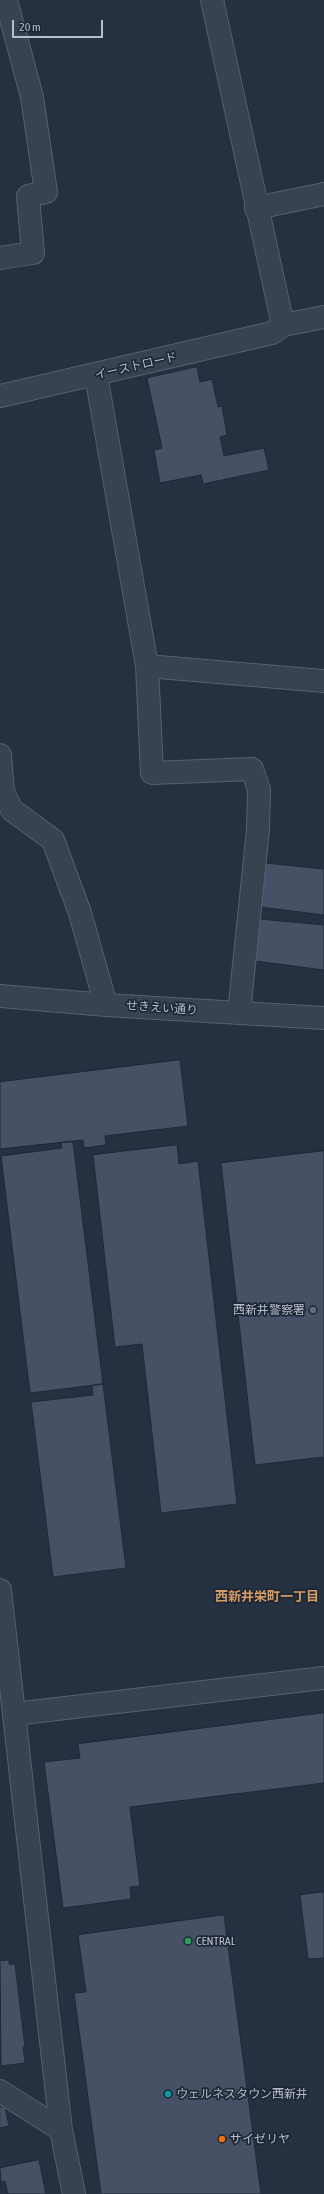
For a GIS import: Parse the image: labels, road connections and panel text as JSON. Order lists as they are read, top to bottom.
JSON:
{
  "streets": {
    "street": ["イーストロード", "せきえい通り"]
  },
  "districts": ["西新井栄町一丁目"],
  "places": [
    "西新井警察署",
    "CENTRAL",
    "ウェルネスタウン西新井",
    "サイゼリヤ"
  ],
  "scale_bar": "20 m"
}
